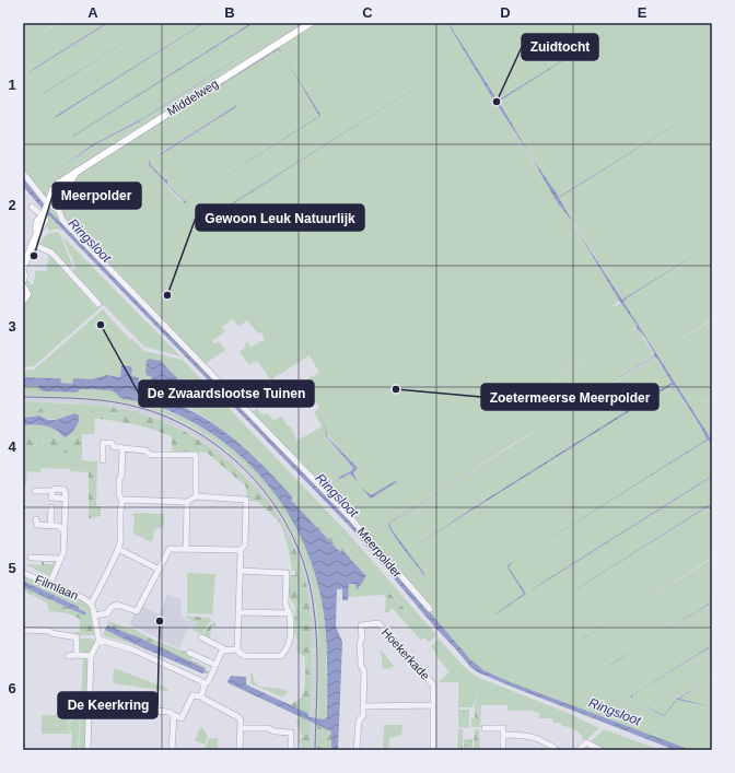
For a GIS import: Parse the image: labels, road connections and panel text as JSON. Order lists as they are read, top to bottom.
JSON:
{
  "streets": {
    "main road": ["Middelweg"],
    "street": ["Meerpolder", "Filmlaan", "Hoekerkade"]
  },
  "crossings": [
    ["Middelweg", "Meerpolder"]
  ],
  "water": ["Ringsloot"],
  "places": [
    "Zuidtocht",
    "Meerpolder",
    "Gewoon Leuk Natuurlijk",
    "De Zwaardslootse Tuinen",
    "Zoetermeerse Meerpolder",
    "De Keerkring"
  ],
  "grid": {
    "columns": [
      "A",
      "B",
      "C",
      "D",
      "E"
    ],
    "rows": [
      "1",
      "2",
      "3",
      "4",
      "5",
      "6"
    ]
  }
}
